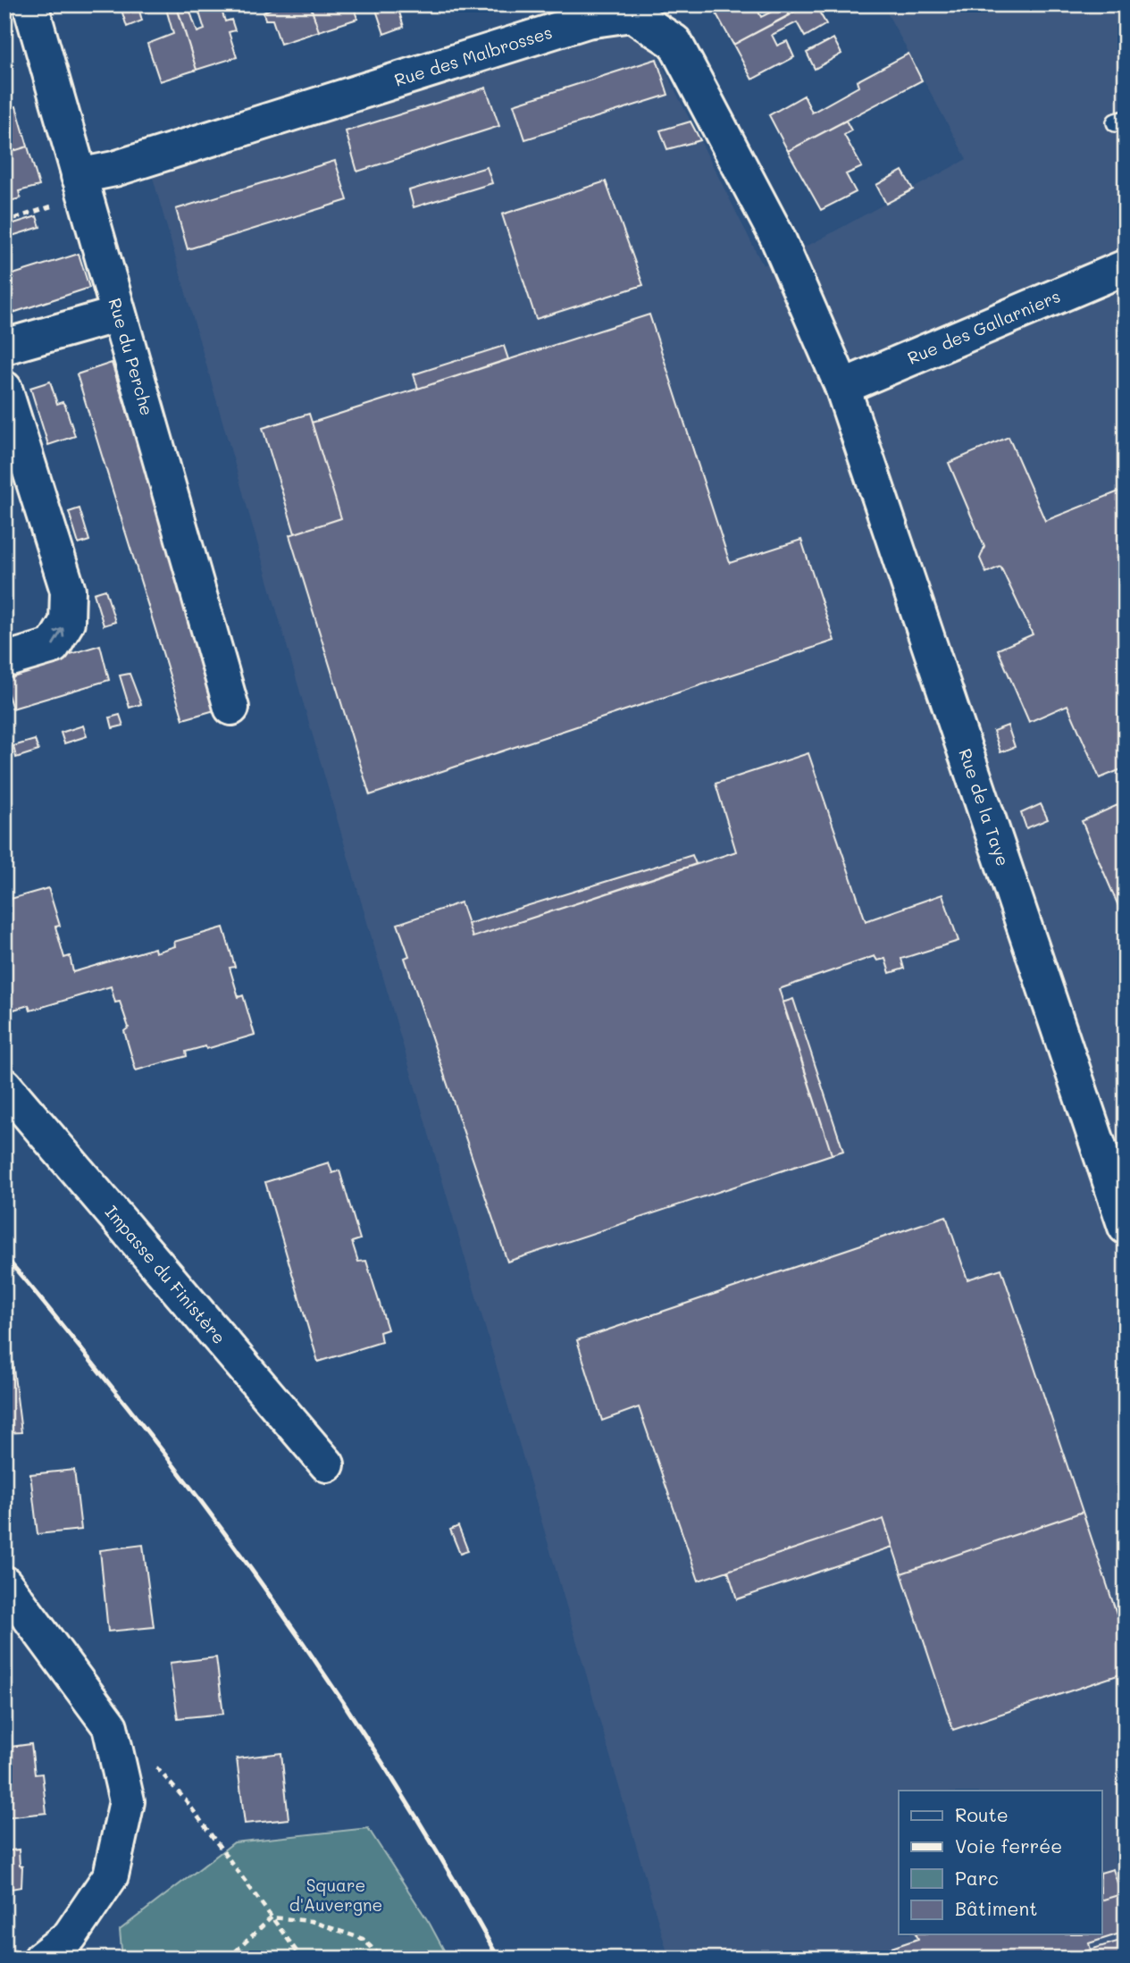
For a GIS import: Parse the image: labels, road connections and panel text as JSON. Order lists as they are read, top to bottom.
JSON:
{
  "streets": {
    "street": [
      "Rue des Malbrosses",
      "Rue des Gallarniers",
      "Rue du Perche",
      "Rue de la Taye",
      "Impasse du Finistère"
    ]
  },
  "crossings": [
    ["Rue des Malbrosses", "Rue des Gallarniers"],
    ["Rue des Malbrosses", "Rue du Perche"],
    ["Rue des Malbrosses", "Rue de la Taye"],
    ["Rue des Gallarniers", "Rue de la Taye"]
  ],
  "parks": ["Square d'Auvergne"],
  "legend": [
    "Route",
    "Voie ferrée",
    "Parc",
    "Bâtiment"
  ]
}
